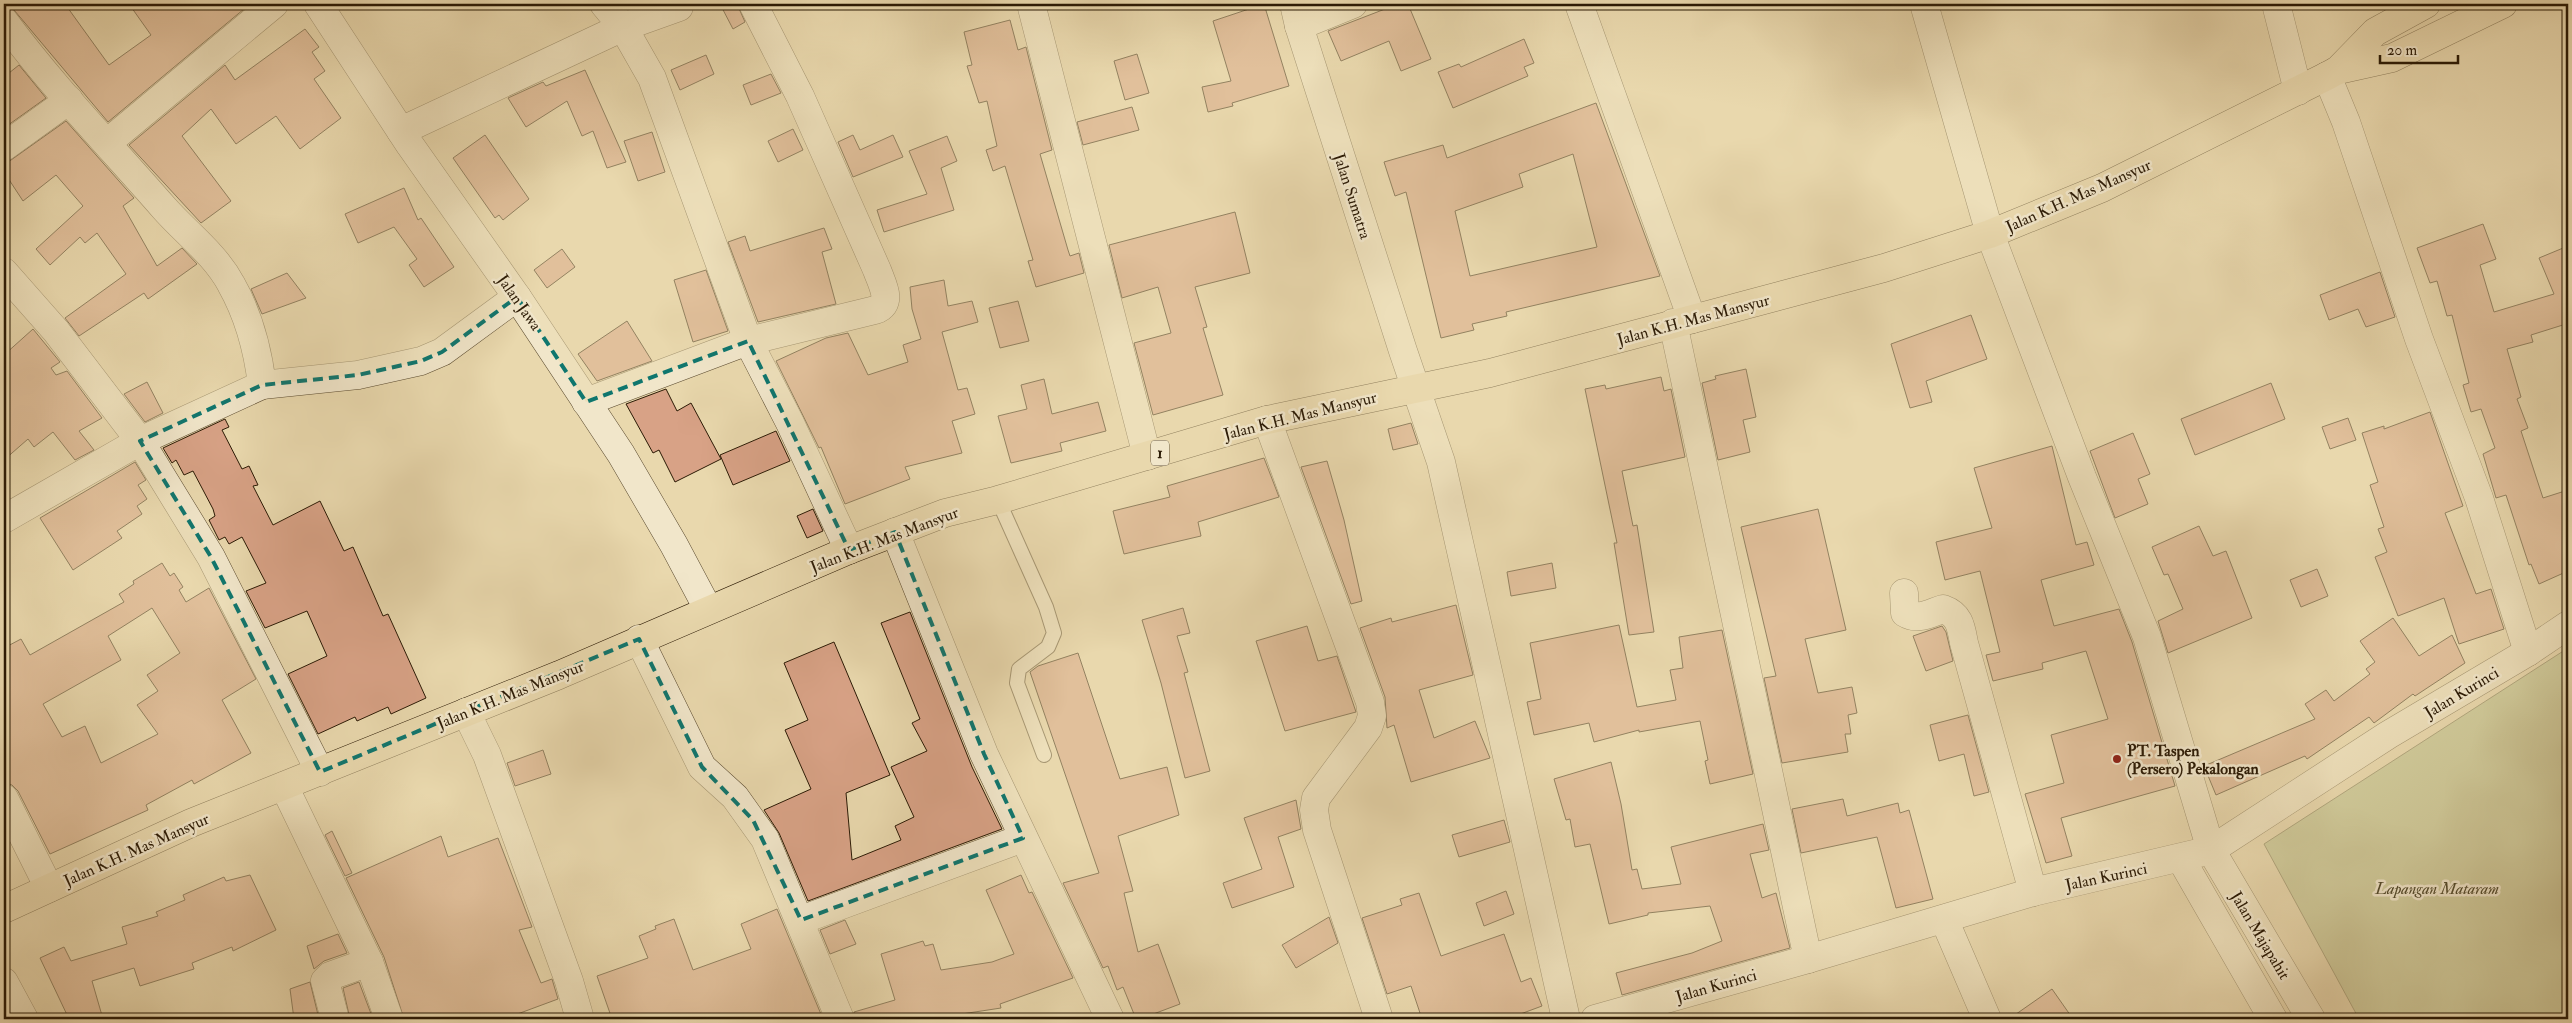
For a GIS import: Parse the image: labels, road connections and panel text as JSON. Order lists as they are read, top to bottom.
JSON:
{
  "streets": {
    "highway": ["Jalan K.H. Mas Mansyur", "1"],
    "street": [
      "Jalan Sumatra",
      "Jalan Jawa",
      "Jalan Kurinci",
      "Jalan Majapahit"
    ]
  },
  "crossings": [
    ["Jalan K.H. Mas Mansyur", "Jalan Sumatra"],
    ["Jalan K.H. Mas Mansyur", "Jalan Jawa"],
    ["Jalan K.H. Mas Mansyur", "1"],
    ["Jalan K.H. Mas Mansyur", "Jalan Majapahit"],
    ["Jalan Kurinci", "Jalan Majapahit"]
  ],
  "parks": ["Lapangan Mataram"],
  "places": ["PT. Taspen (Persero) Pekalongan"],
  "scale_bar": "20 m"
}
